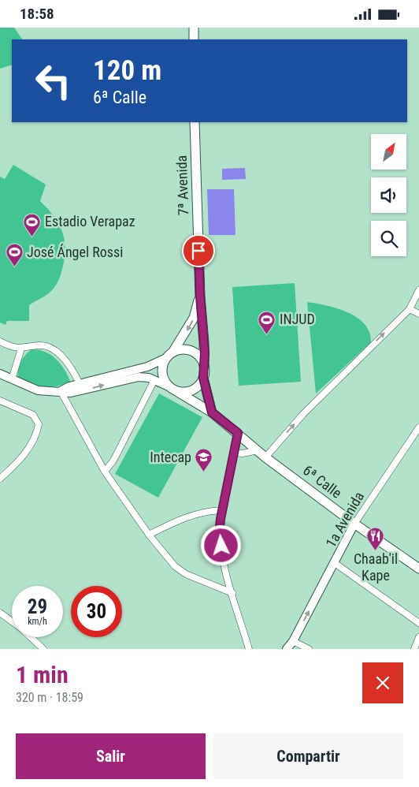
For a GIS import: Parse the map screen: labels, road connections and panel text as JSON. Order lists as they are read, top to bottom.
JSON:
{
  "streets": {
    "main road": ["7ª Avenida", "6ª Calle"],
    "street": ["1a Avenida"]
  },
  "crossings": [
    ["7ª Avenida", "6ª Calle"],
    ["6ª Calle", "1a Avenida"]
  ],
  "places": {
    "sports": ["Estadio Verapaz", "José Ángel Rossi", "INJUD"],
    "school or university": ["Intecap"],
    "restaurant": ["Chaab'il Kape"]
  },
  "north": "top right",
  "page": {
    "status": "18:58",
    "turn": ["120 m", "6ª Calle"],
    "speed": "29 km/h",
    "limit": "30",
    "heading": ["1 min", "320 m · 18:59"],
    "buttons": ["Salir", "Compartir"]
  }
}
